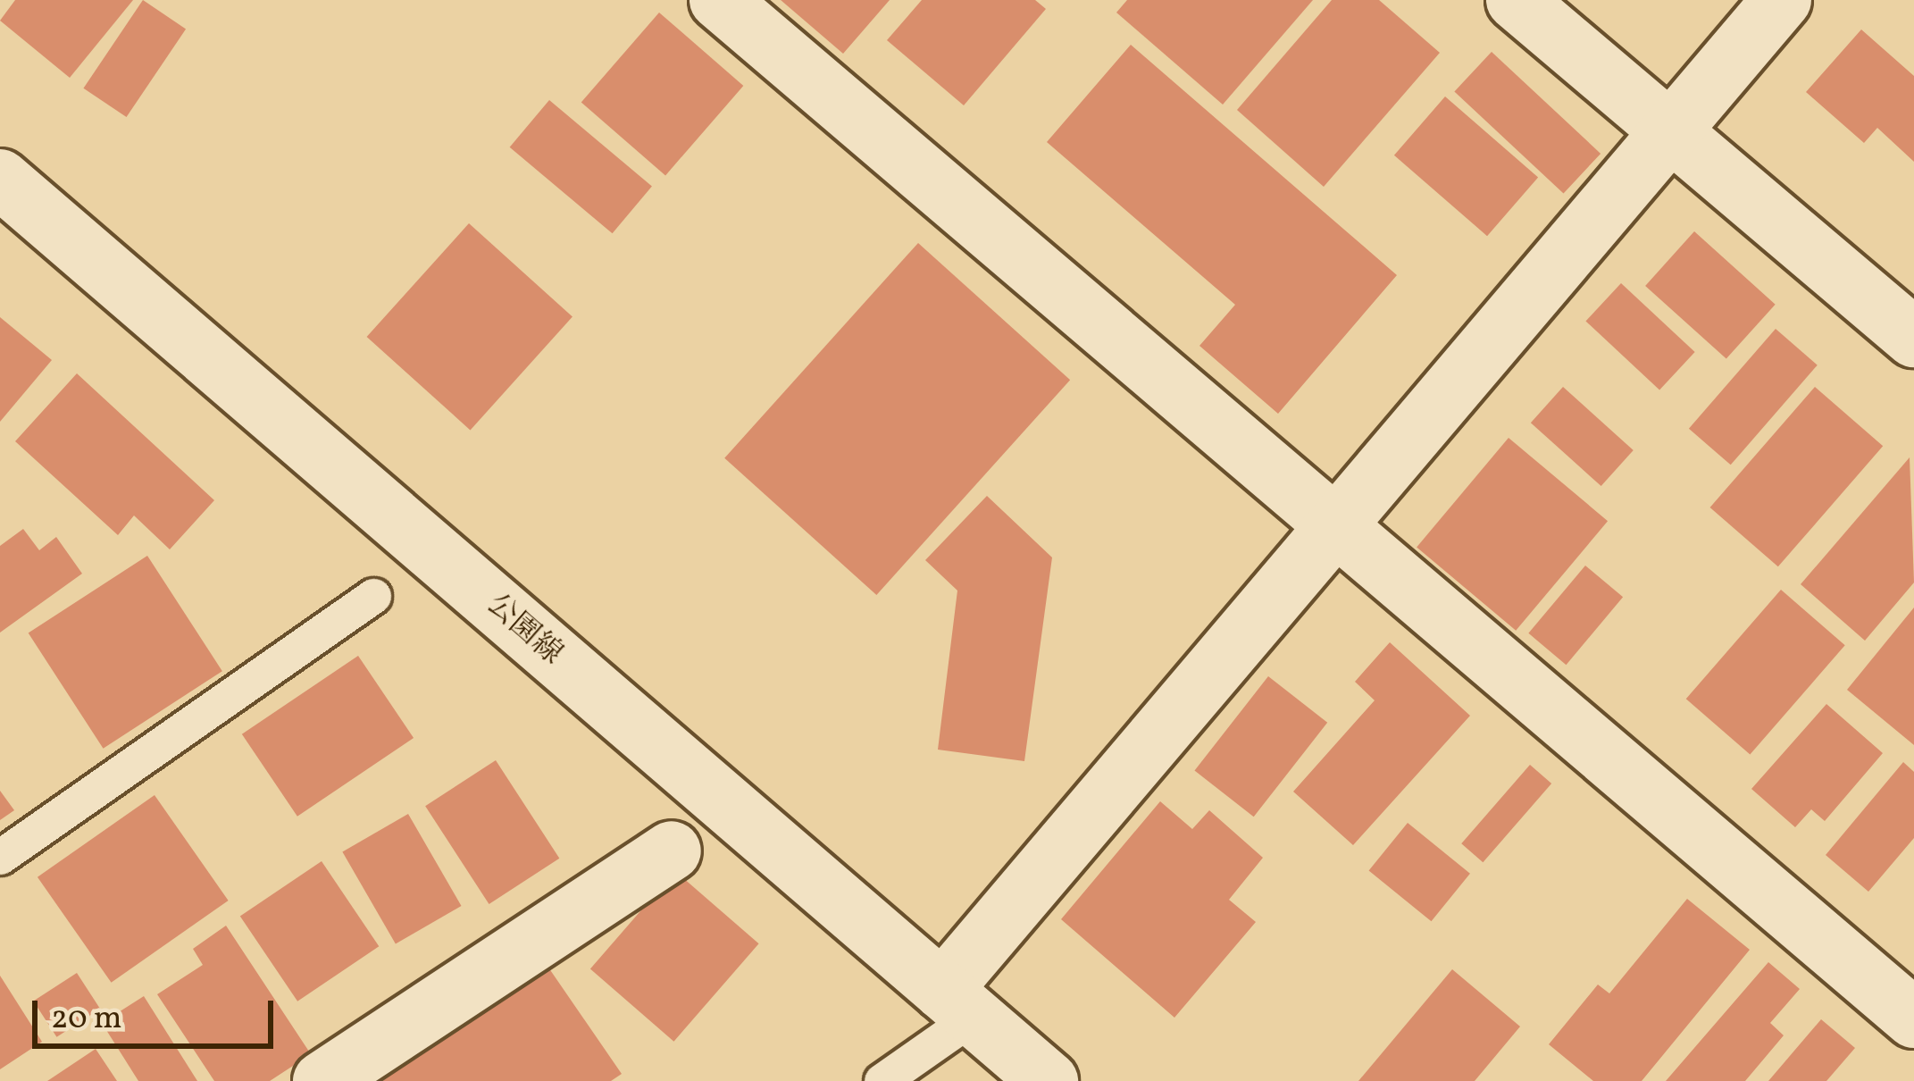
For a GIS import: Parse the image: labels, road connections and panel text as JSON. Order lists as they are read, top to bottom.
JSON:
{
  "streets": {
    "street": ["公園線"]
  },
  "scale_bar": "20 m"
}
